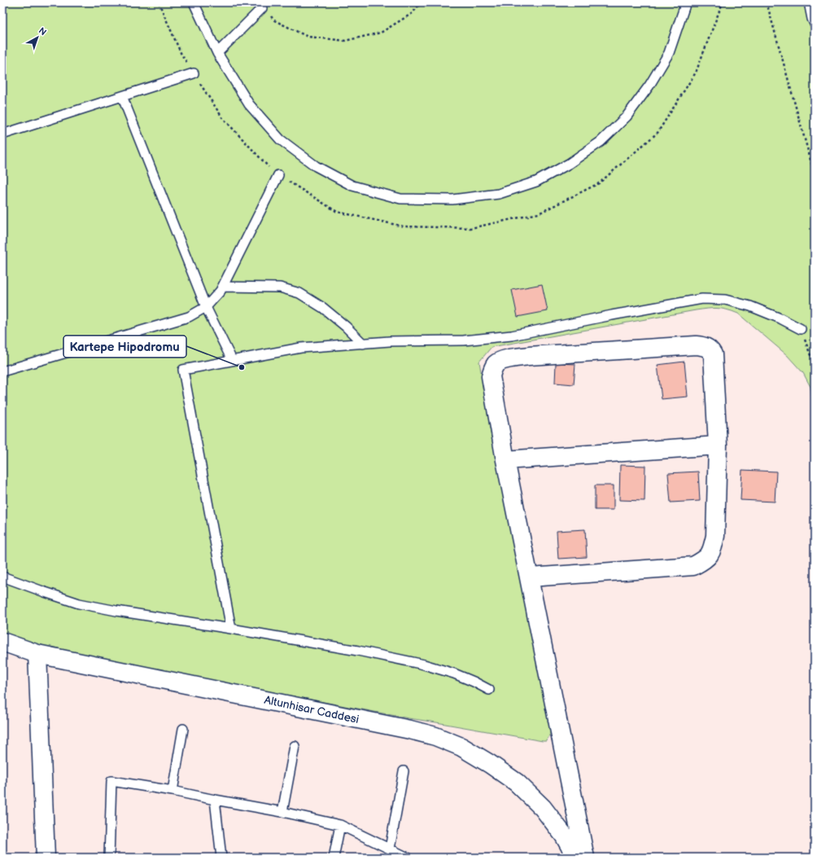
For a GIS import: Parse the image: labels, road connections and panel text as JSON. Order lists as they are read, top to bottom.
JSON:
{
  "streets": {
    "street": ["Altunhisar Caddesi"]
  },
  "places": ["Kartepe Hipodromu"],
  "north": "top right"
}
